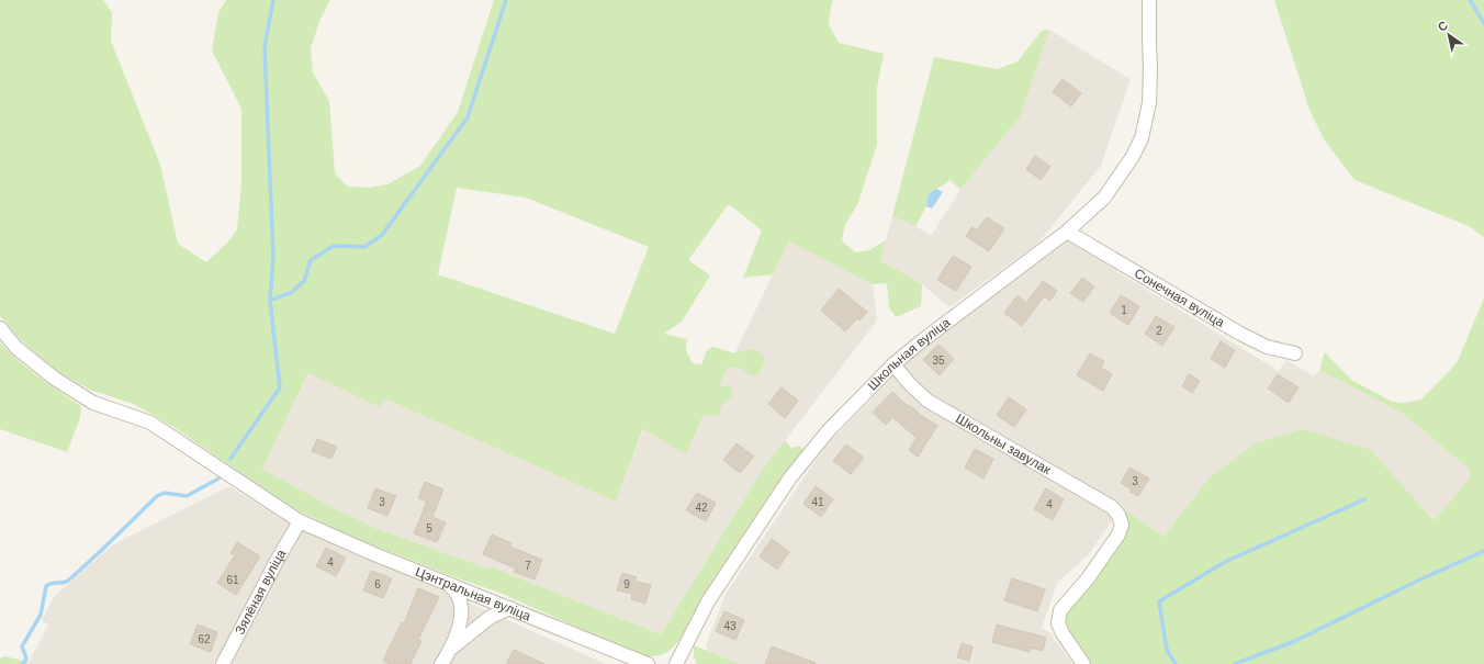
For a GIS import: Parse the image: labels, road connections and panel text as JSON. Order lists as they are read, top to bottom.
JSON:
{
  "streets": {
    "street": [
      "Сонечная вуліца",
      "Школьная вуліца",
      "Школьны завулак",
      "Зялёная вуліца",
      "Цэнтральная вуліца"
    ]
  },
  "crossings": [
    ["Сонечная вуліца", "Школьная вуліца"],
    ["Школьная вуліца", "Школьны завулак"],
    ["Зялёная вуліца", "Цэнтральная вуліца"]
  ],
  "house_numbers": [
    "1",
    "2",
    "35",
    "3",
    "3",
    "41",
    "4",
    "42",
    "5",
    "4",
    "7",
    "61",
    "6",
    "9",
    "43",
    "62"
  ],
  "north": "top left"
}
